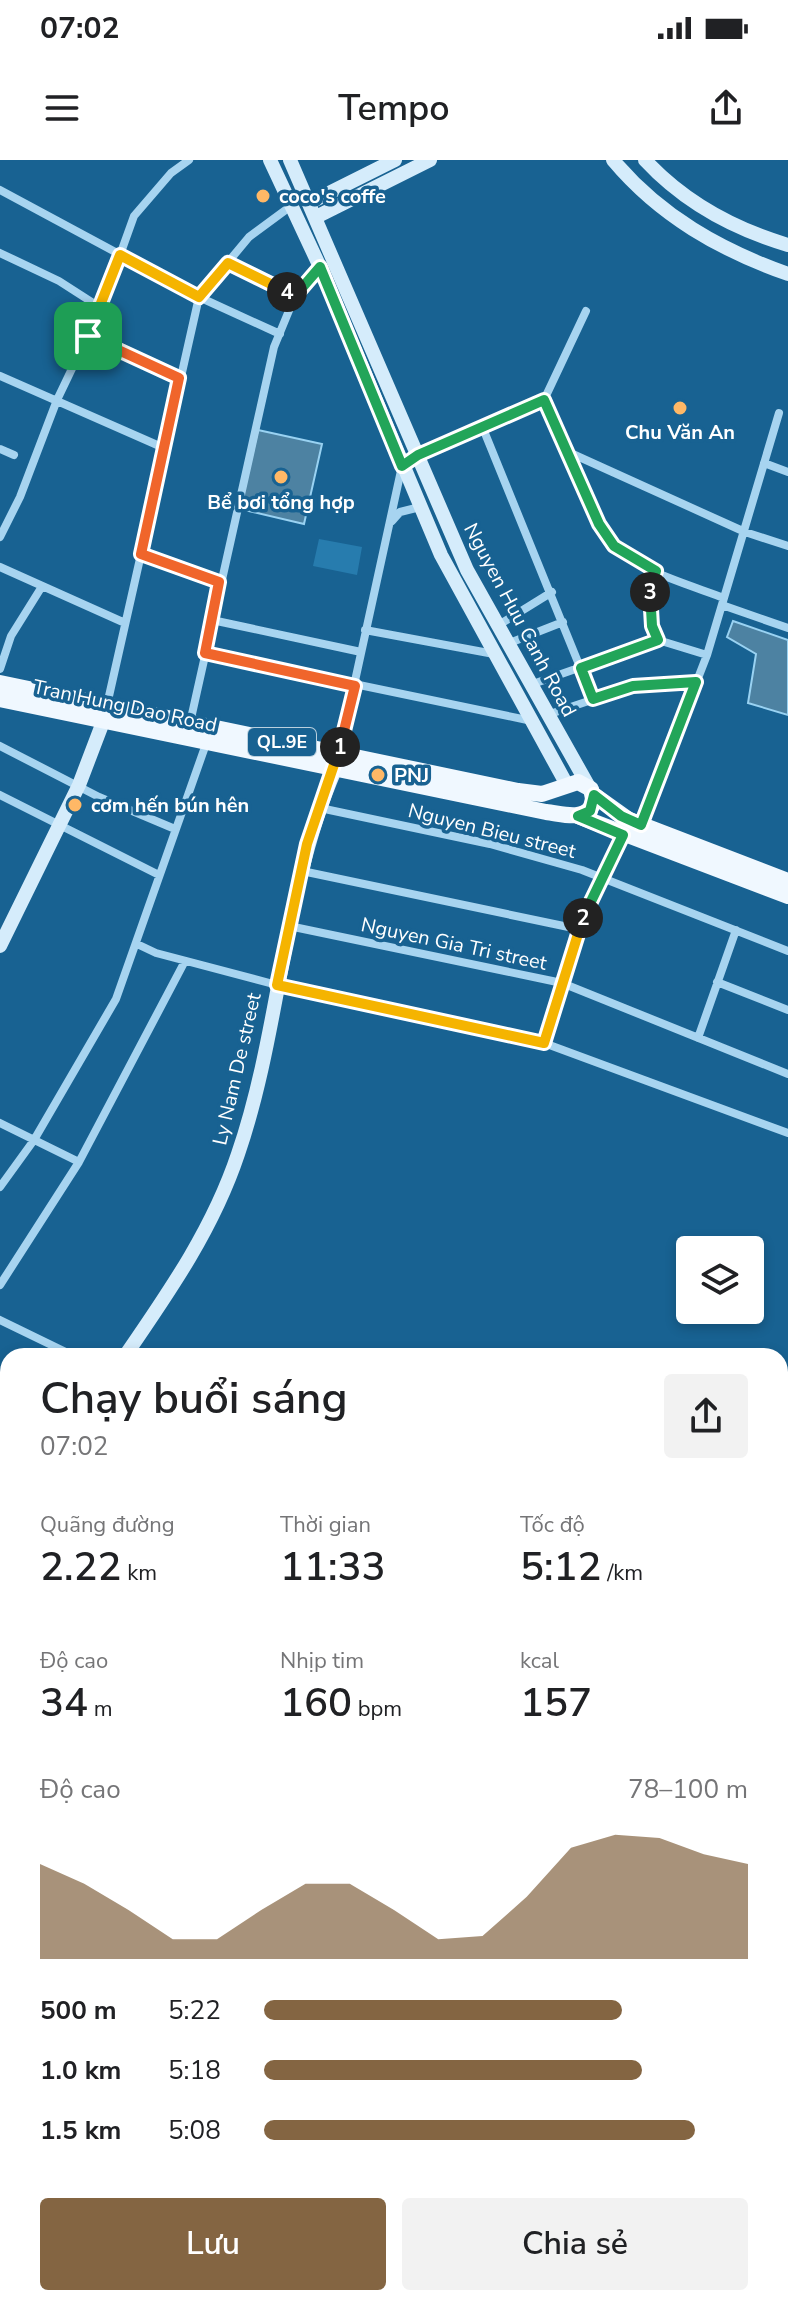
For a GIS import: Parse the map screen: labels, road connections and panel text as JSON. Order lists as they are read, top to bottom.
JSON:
{
  "streets": {
    "main road": ["Tran Hung Dao Road", "QL.9E"],
    "street": [
      "Nguyen Huu Canh Road",
      "Nguyen Bieu street",
      "Nguyen Gia Tri street",
      "Ly Nam De street"
    ]
  },
  "crossings": [
    ["Nguyen Huu Canh Road", "Tran Hung Dao Road"],
    ["Tran Hung Dao Road", "Ly Nam De street"],
    ["Nguyen Bieu street", "Ly Nam De street"],
    ["Nguyen Gia Tri street", "Ly Nam De street"]
  ],
  "places": [
    "coco's coffe",
    "Chu Văn An",
    "Bể bơi tổng hợp",
    "PNJ",
    "cơm hến bún hên"
  ],
  "page": {
    "status": "07:02",
    "header": "Tempo",
    "pins": [
      "4",
      "3",
      "1",
      "2"
    ],
    "heading": ["Chạy buổi sáng", "07:02"],
    "stats": [
      ["Quãng đường", "2.22 km"],
      ["Thời gian", "11:33"],
      ["Tốc độ", "5:12 /km"],
      ["Độ cao", "34 m"],
      ["Nhịp tim", "160 bpm"],
      ["kcal", "157"]
    ],
    "chart": ["Độ cao", "78–100 m"],
    "list": [
      {
        "name": "500 m",
        "note": "5:22"
      },
      {
        "name": "1.0 km",
        "note": "5:18"
      },
      {
        "name": "1.5 km",
        "note": "5:08"
      }
    ],
    "buttons": ["Lưu", "Chia sẻ"]
  }
}
